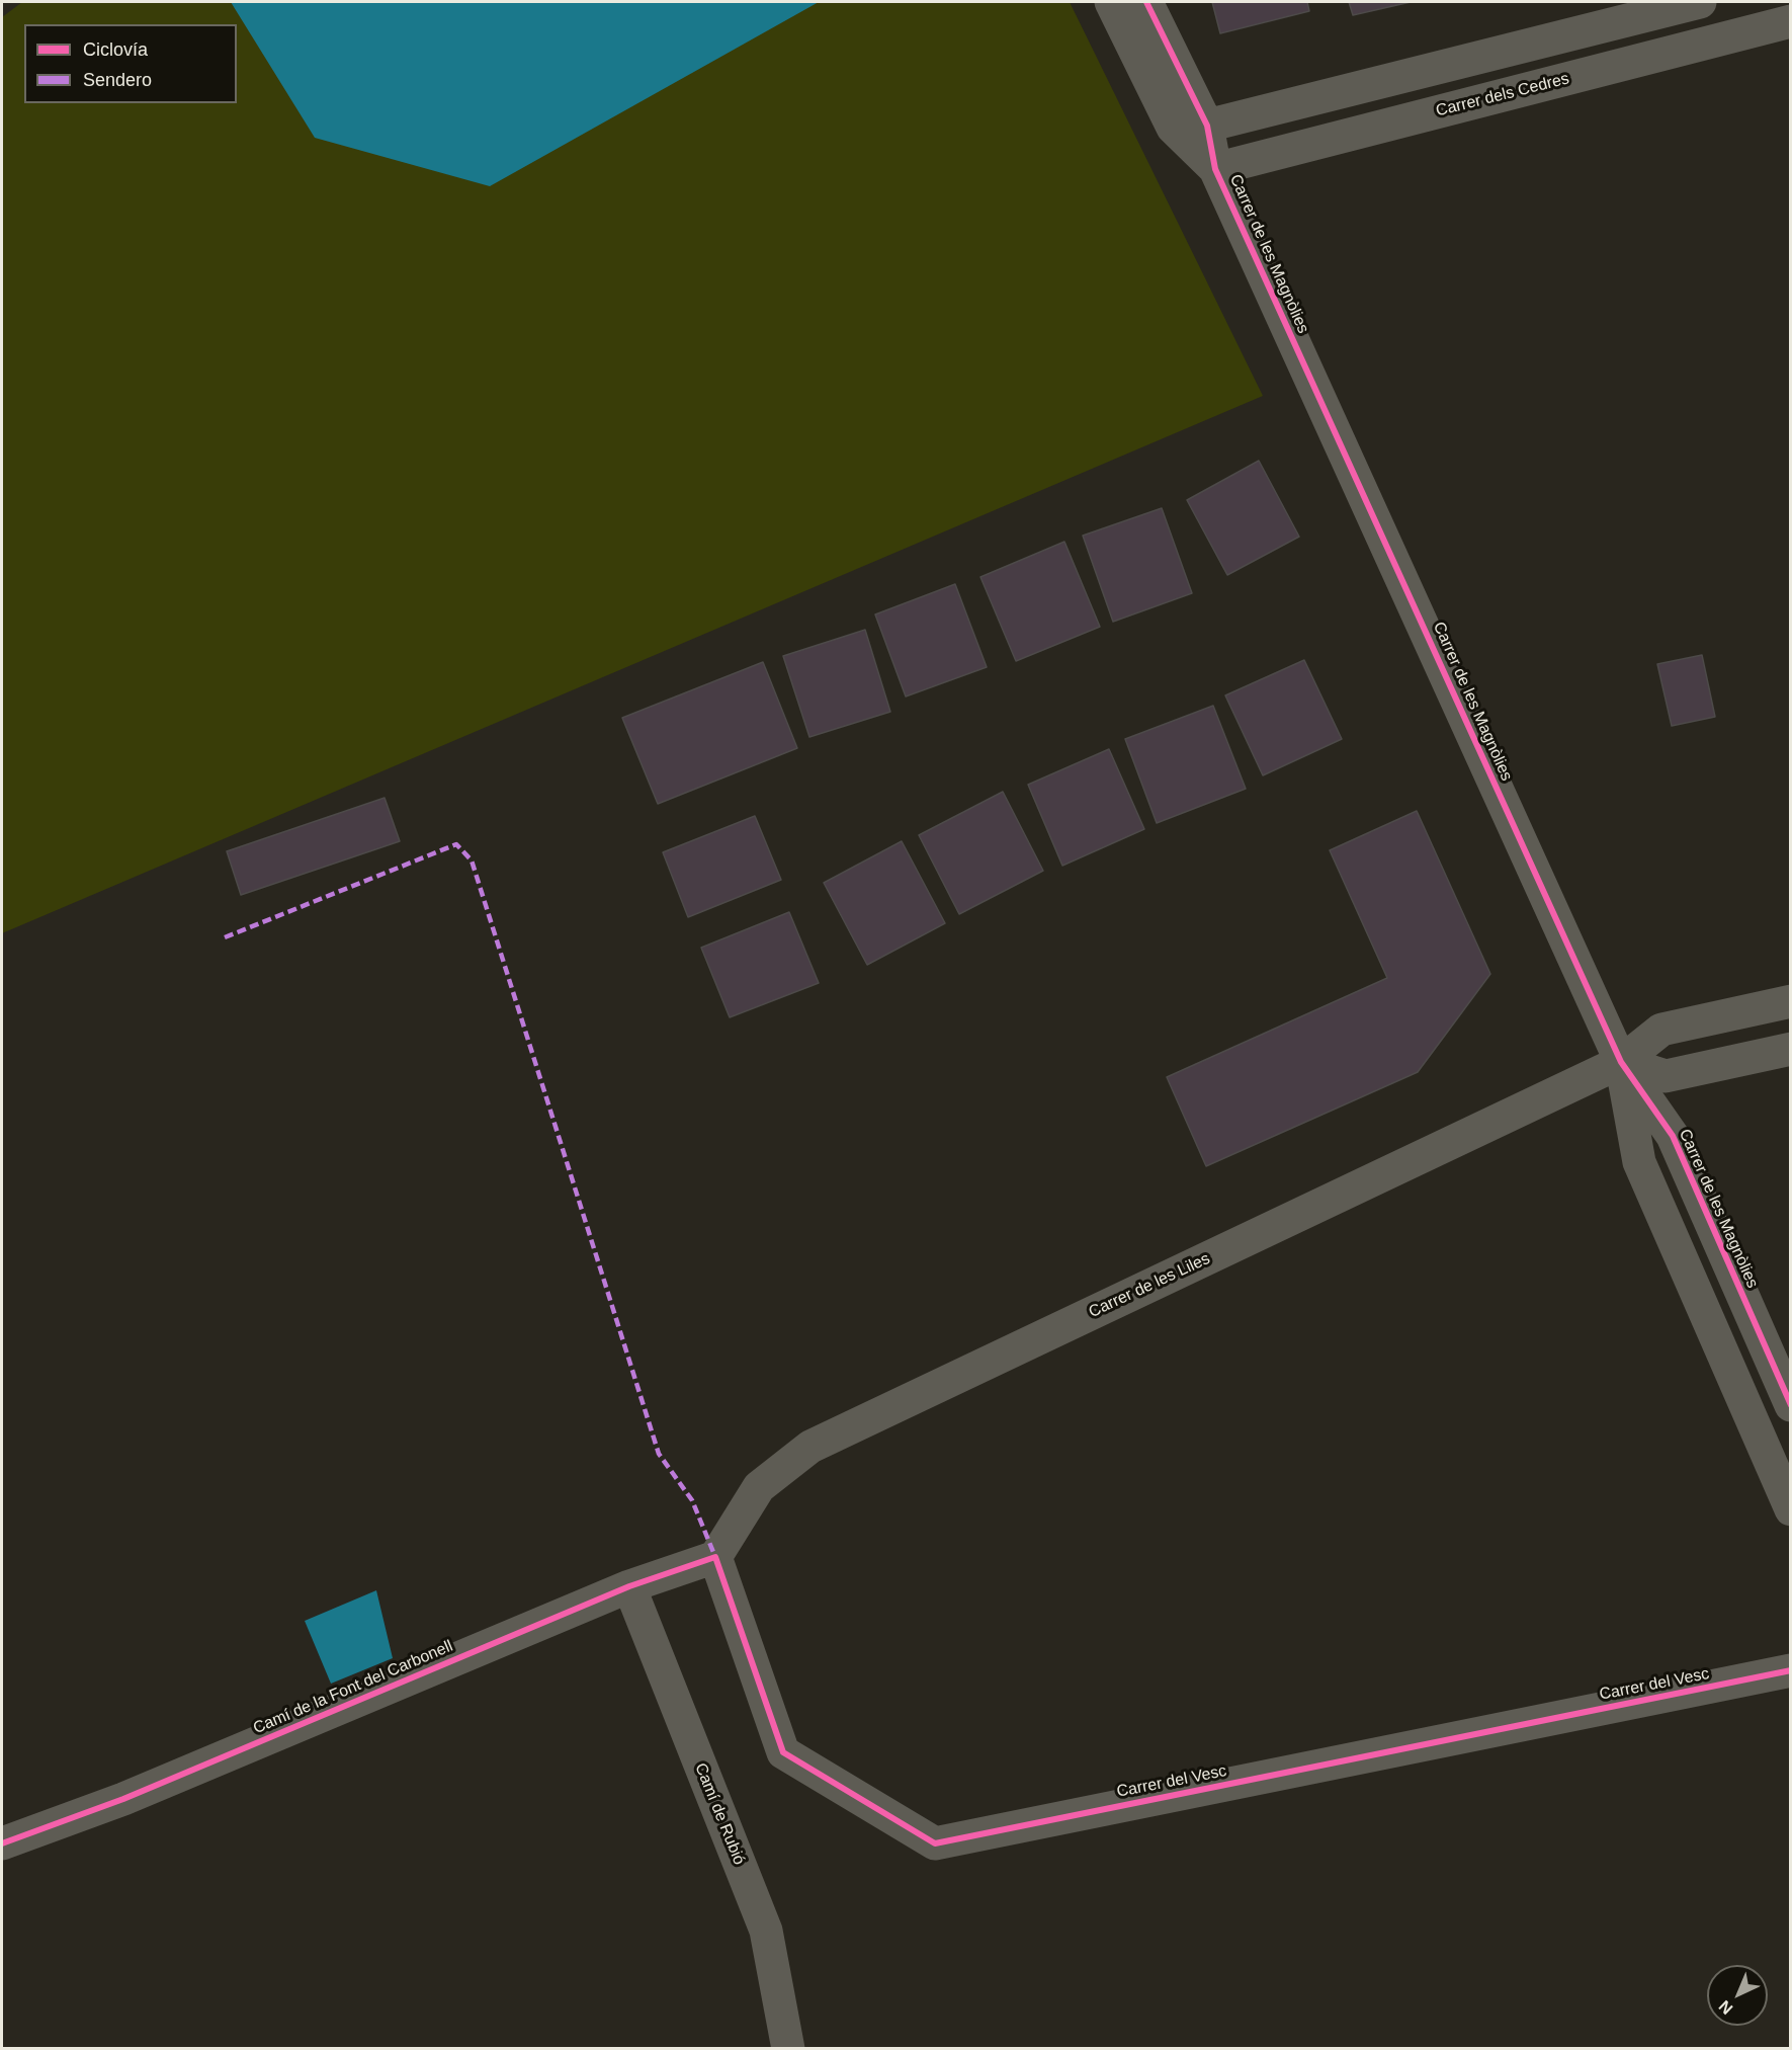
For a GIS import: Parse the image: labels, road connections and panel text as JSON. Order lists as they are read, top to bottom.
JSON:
{
  "streets": {
    "street": [
      "Carrer dels Cedres",
      "Carrer de les Magnòlies",
      "Carrer de les Liles",
      "Carrer del Vesc",
      "Camí de la Font del Carbonell",
      "Camí de Rubió"
    ]
  },
  "crossings": [
    ["Carrer dels Cedres", "Carrer de les Magnòlies"],
    ["Carrer de les Magnòlies", "Carrer de les Liles"],
    ["Carrer de les Liles", "Carrer del Vesc"],
    ["Carrer de les Liles", "Camí de la Font del Carbonell"],
    ["Carrer del Vesc", "Camí de la Font del Carbonell"],
    ["Camí de la Font del Carbonell", "Camí de Rubió"]
  ],
  "legend": ["Ciclovía", "Sendero"],
  "north": "bottom left"
}
